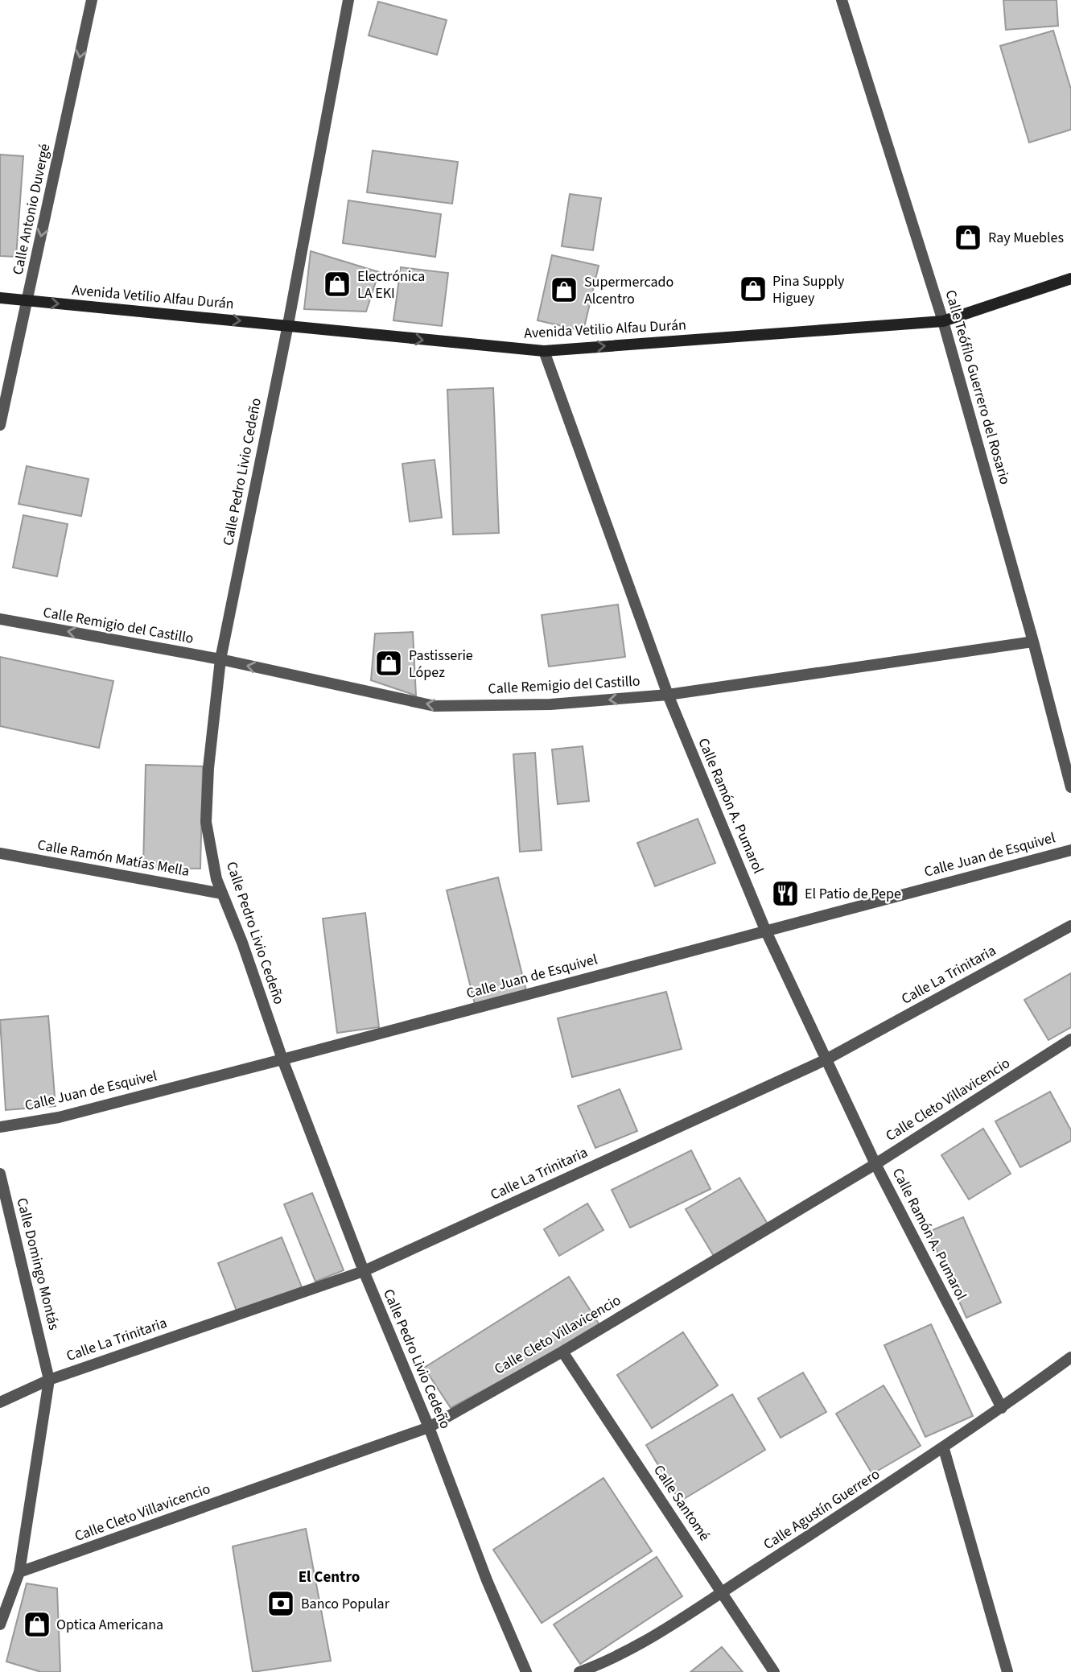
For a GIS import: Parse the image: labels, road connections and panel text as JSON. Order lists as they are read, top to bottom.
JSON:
{
  "streets": {
    "main road": ["Avenida Vetilio Alfau Durán"],
    "street": [
      "Calle Antonio Duvergé",
      "Calle Teófilo Guerrero del Rosario",
      "Calle Pedro Livio Cedeño",
      "Calle Remigio del Castillo",
      "Calle Ramón A. Pumarol",
      "Calle Juan de Esquivel",
      "Calle Ramón Matías Mella",
      "Calle La Trinitaria",
      "Calle Cleto Villavicencio",
      "Calle Domingo Montás",
      "Calle Santomé",
      "Calle Agustín Guerrero"
    ]
  },
  "crossings": [
    ["Calle Antonio Duvergé", "Avenida Vetilio Alfau Durán"],
    ["Avenida Vetilio Alfau Durán", "Calle Teófilo Guerrero del Rosario"],
    ["Avenida Vetilio Alfau Durán", "Calle Pedro Livio Cedeño"],
    ["Avenida Vetilio Alfau Durán", "Calle Ramón A. Pumarol"],
    ["Calle Teófilo Guerrero del Rosario", "Calle Remigio del Castillo"],
    ["Calle Pedro Livio Cedeño", "Calle Remigio del Castillo"],
    ["Calle Pedro Livio Cedeño", "Calle Juan de Esquivel"],
    ["Calle Pedro Livio Cedeño", "Calle Ramón Matías Mella"],
    ["Calle Pedro Livio Cedeño", "Calle La Trinitaria"],
    ["Calle Pedro Livio Cedeño", "Calle Cleto Villavicencio"],
    ["Calle Remigio del Castillo", "Calle Ramón A. Pumarol"],
    ["Calle Ramón A. Pumarol", "Calle Juan de Esquivel"],
    ["Calle Ramón A. Pumarol", "Calle La Trinitaria"],
    ["Calle Ramón A. Pumarol", "Calle Cleto Villavicencio"],
    ["Calle Ramón A. Pumarol", "Calle Agustín Guerrero"],
    ["Calle La Trinitaria", "Calle Domingo Montás"],
    ["Calle Cleto Villavicencio", "Calle Domingo Montás"],
    ["Calle Cleto Villavicencio", "Calle Santomé"],
    ["Calle Santomé", "Calle Agustín Guerrero"]
  ],
  "one_way": ["Calle Antonio Duvergé", "Avenida Vetilio Alfau Durán", "Calle Remigio del Castillo"],
  "districts": ["El Centro"],
  "places": {
    "shop": [
      "Ray Muebles",
      "Electrónica LA EKI",
      "Pina Supply Higuey",
      "Supermercado Alcentro",
      "Pastisserie López",
      "Optica Americana"
    ],
    "restaurant": ["El Patio de Pepe"],
    "bank": ["Banco Popular"]
  }
}
